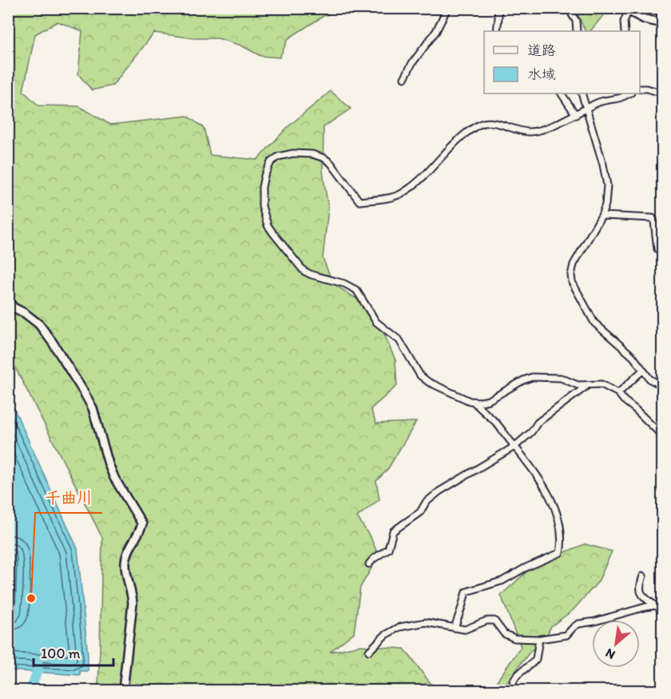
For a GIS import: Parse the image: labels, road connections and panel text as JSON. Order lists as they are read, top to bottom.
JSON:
{
  "places": ["千曲川"],
  "legend": ["道路", "水域"],
  "scale_bar": "100 m",
  "north": "bottom left"
}
